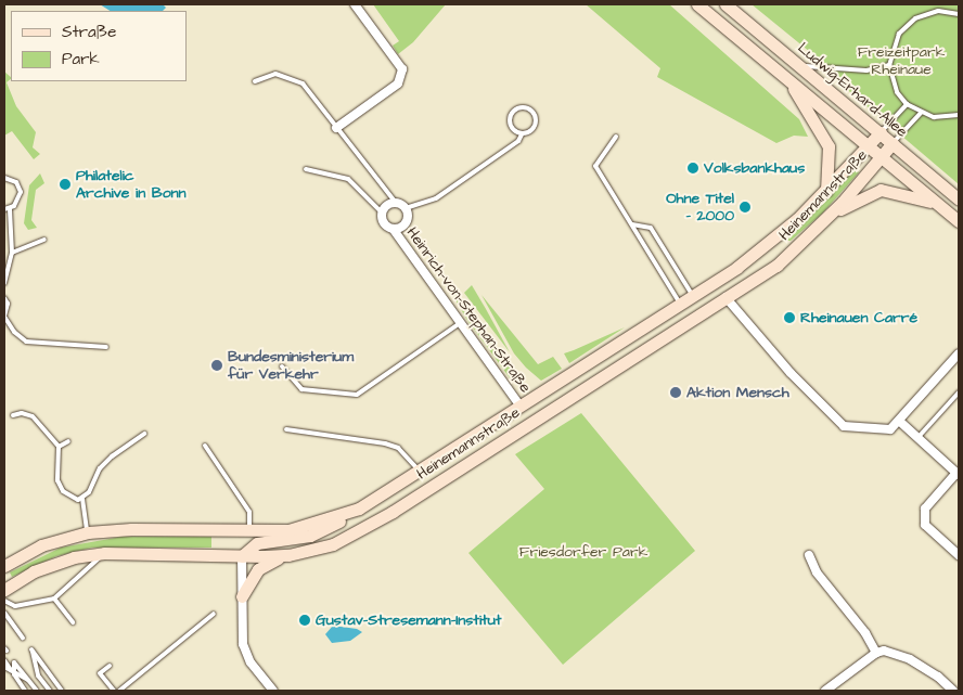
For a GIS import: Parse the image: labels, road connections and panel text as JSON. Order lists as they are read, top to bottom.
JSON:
{
  "streets": {
    "main road": ["Ludwig-Erhard-Allee", "Heinemannstraße"],
    "street": ["Heinrich-von-Stephan-Straße"]
  },
  "crossings": [
    ["Ludwig-Erhard-Allee", "Heinemannstraße"],
    ["Heinemannstraße", "Heinrich-von-Stephan-Straße"]
  ],
  "parks": ["Freizeitpark Rheinaue", "Friesdorfer Park"],
  "places": [
    "Volksbankhaus",
    "Philatelic Archive in Bonn",
    "Ohne Titel – 2000",
    "Rheinauen Carré",
    "Bundesministerium für Verkehr",
    "Aktion Mensch",
    "Gustav-Stresemann-Institut"
  ],
  "legend": ["Straße", "Park"]
}
